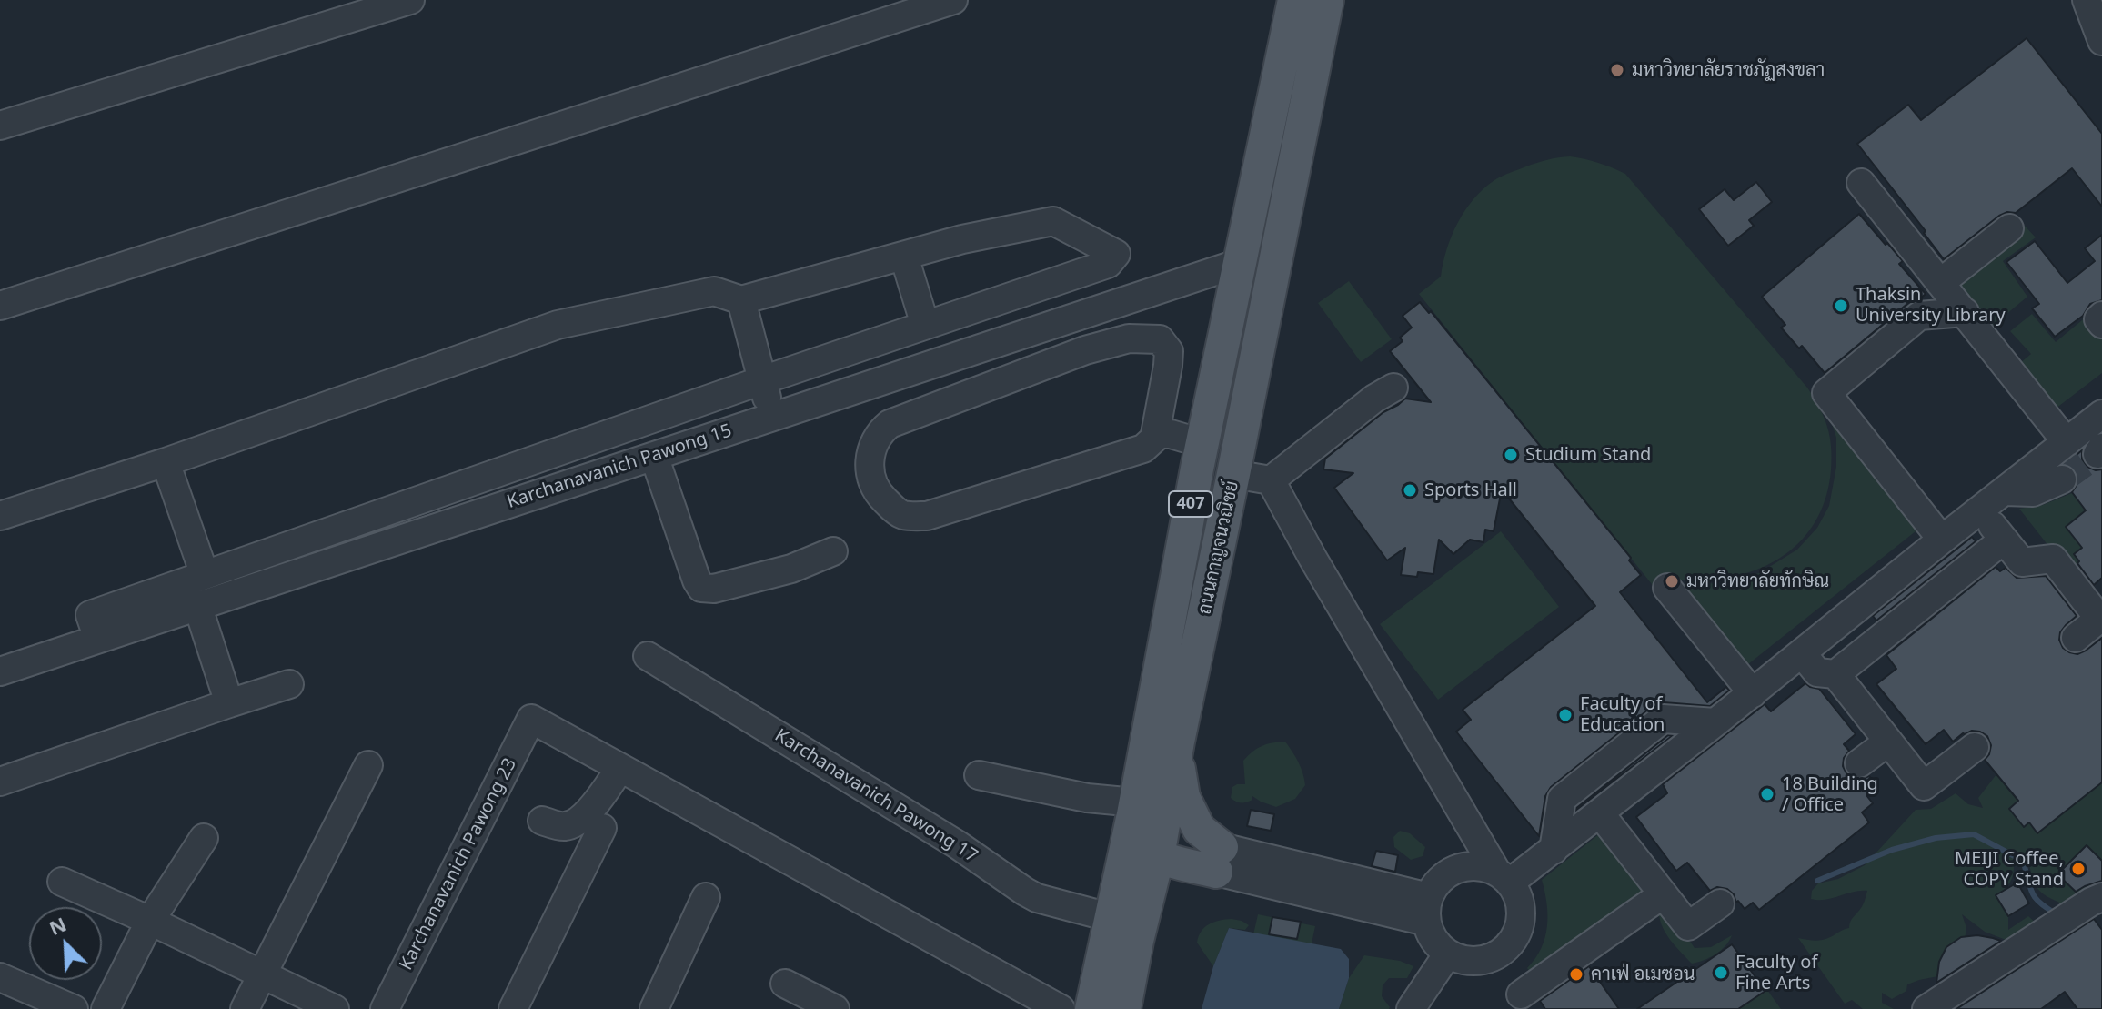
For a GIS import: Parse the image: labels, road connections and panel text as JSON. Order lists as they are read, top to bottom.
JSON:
{
  "streets": {
    "main road": ["407", "ถนนกาญจนวณิชย์"],
    "street": ["Karchanavanich Pawong 15", "Karchanavanich Pawong 17", "Karchanavanich Pawong 23"]
  },
  "crossings": [
    ["Karchanavanich Pawong 15", "ถนนกาญจนวณิชย์"],
    ["ถนนกาญจนวณิชย์", "Karchanavanich Pawong 17"]
  ],
  "places": [
    "มหาวิทยาลัยราชภัฏสงขลา",
    "Thaksin University Library",
    "Studium Stand",
    "Sports Hall",
    "มหาวิทยาลัยทักษิณ",
    "Faculty of Education",
    "18 Building / Office",
    "MEIJI Coffee, COPY Stand",
    "Faculty of Fine Arts",
    "คาเฟ่ อเมซอน"
  ],
  "north": "top left"
}
